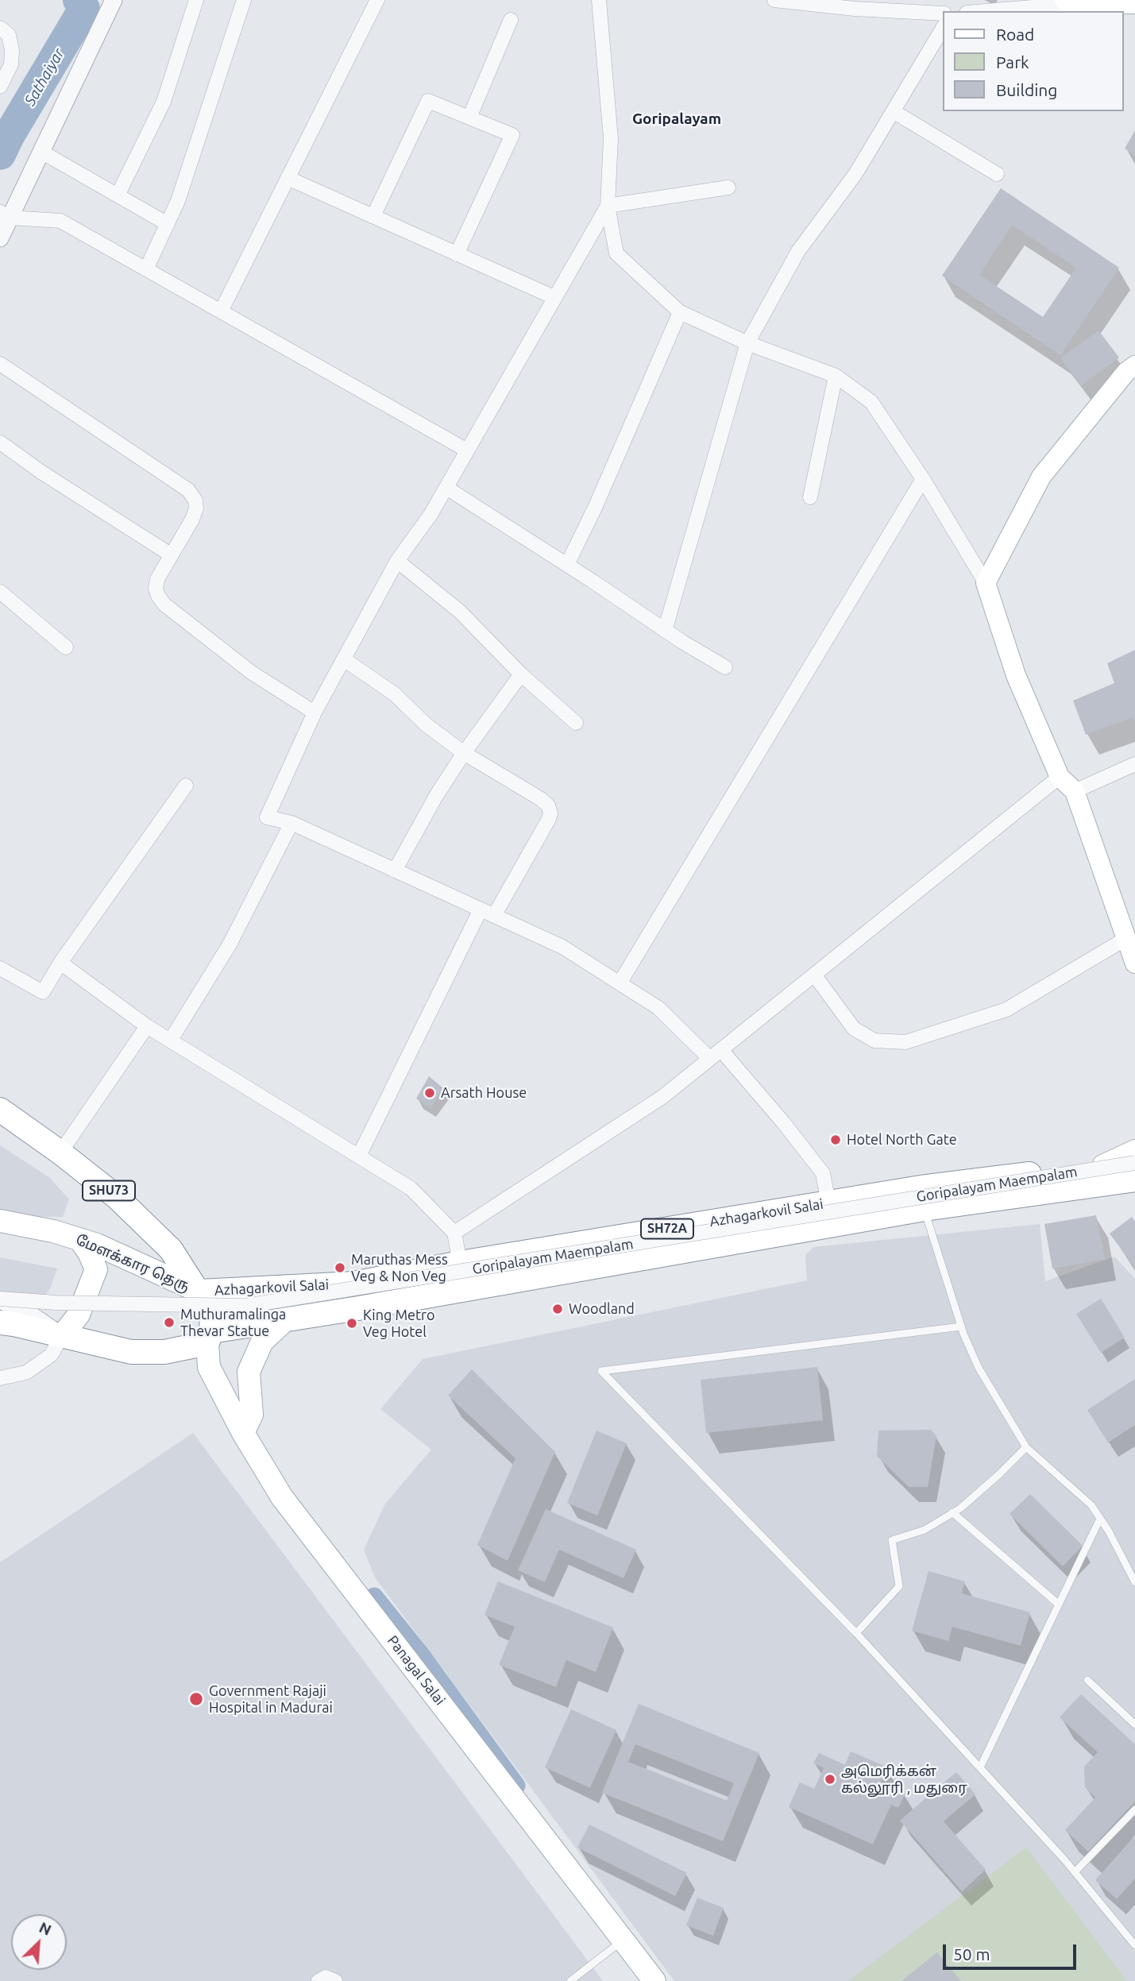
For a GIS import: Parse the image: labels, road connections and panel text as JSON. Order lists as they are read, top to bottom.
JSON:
{
  "streets": {
    "highway": ["SHU73", "Azhagarkovil Salai", "SH72A"],
    "main road": ["மேளக்கார தெரு", "Panagal Salai"],
    "street": ["Goripalayam Maempalam"]
  },
  "crossings": [
    ["SHU73", "Azhagarkovil Salai"],
    ["SHU73", "மேளக்கார தெரு"],
    ["SHU73", "Panagal Salai"],
    ["Azhagarkovil Salai", "மேளக்கார தெரு"],
    ["Azhagarkovil Salai", "Panagal Salai"]
  ],
  "districts": ["Goripalayam"],
  "water": ["Sathaiyar"],
  "places": [
    "Arsath House",
    "Hotel North Gate",
    "Maruthas Mess Veg & Non Veg",
    "Woodland",
    "Muthuramalinga Thevar Statue",
    "King Metro Veg Hotel",
    "Government Rajaji Hospital in Madurai",
    "அமெரிக்கன் கல்லூரி , மதுரை"
  ],
  "legend": ["Road", "Park", "Building"],
  "scale_bar": "50 m",
  "north": "top right"
}
